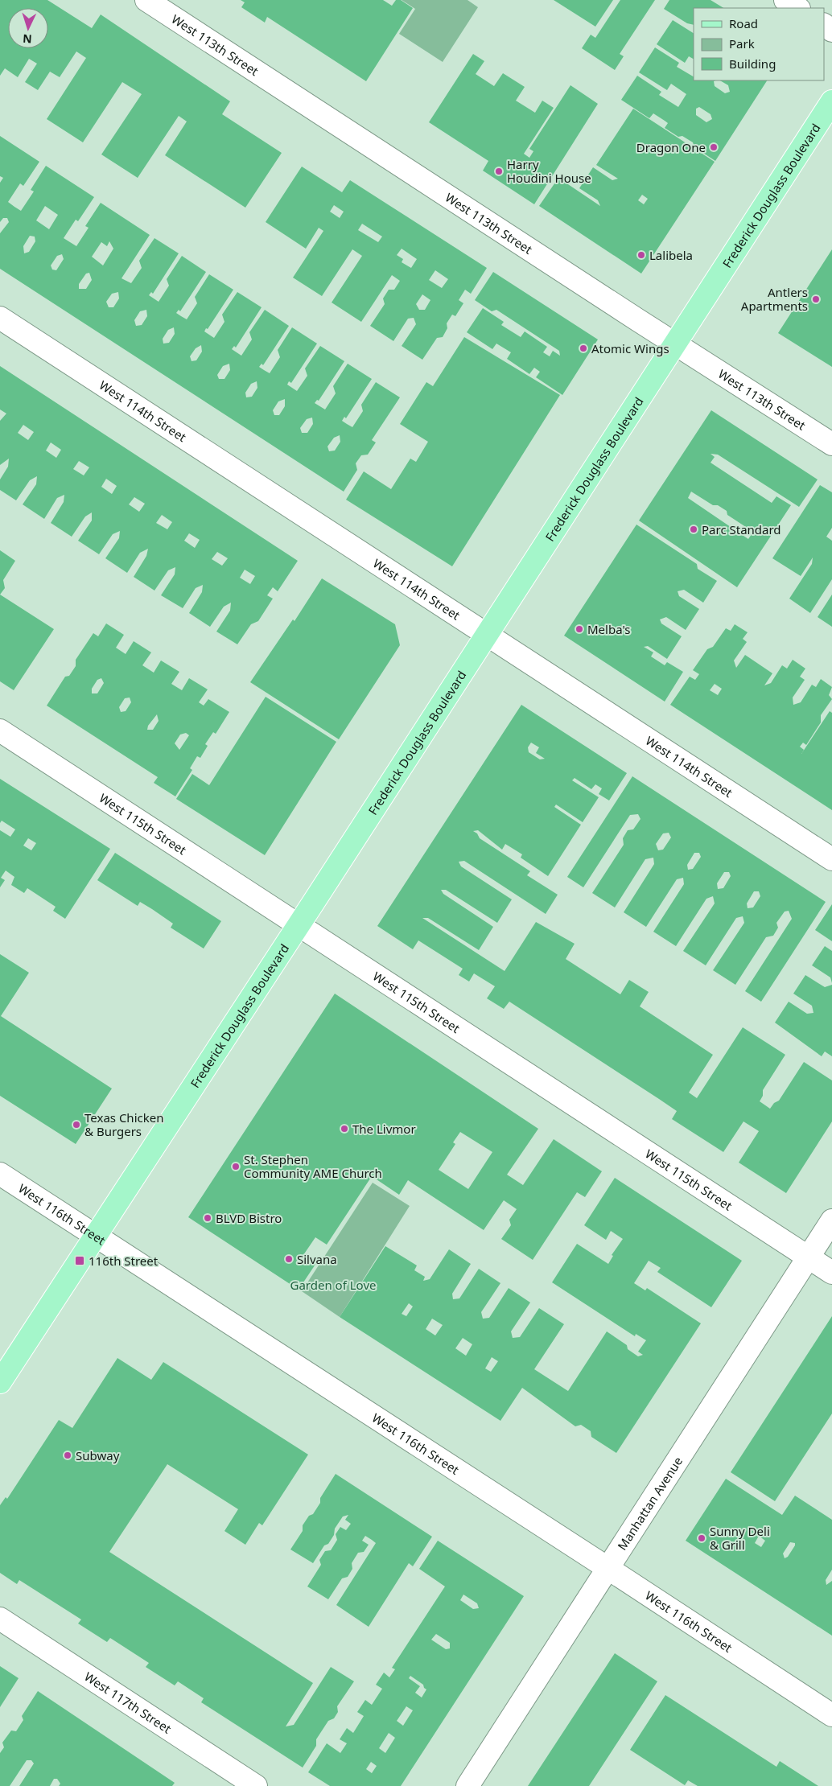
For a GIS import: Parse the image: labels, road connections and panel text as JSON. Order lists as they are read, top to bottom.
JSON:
{
  "streets": {
    "main road": ["Frederick Douglass Boulevard"],
    "street": [
      "West 113th Street",
      "West 114th Street",
      "West 115th Street",
      "West 116th Street",
      "Manhattan Avenue",
      "West 117th Street"
    ]
  },
  "crossings": [
    ["West 113th Street", "Frederick Douglass Boulevard"],
    ["Frederick Douglass Boulevard", "West 114th Street"],
    ["Frederick Douglass Boulevard", "West 115th Street"],
    ["Frederick Douglass Boulevard", "West 116th Street"],
    ["West 115th Street", "Manhattan Avenue"],
    ["West 116th Street", "Manhattan Avenue"]
  ],
  "parks": ["Garden of Love"],
  "places": {
    "other": [
      "Dragon One",
      "Harry Houdini House",
      "Lalibela",
      "Antlers Apartments",
      "Atomic Wings",
      "Parc Standard",
      "Melba's",
      "Texas Chicken & Burgers",
      "The Livmor",
      "St. Stephen Community AME Church",
      "BLVD Bistro",
      "Silvana",
      "Subway",
      "Sunny Deli & Grill"
    ],
    "transit": ["116th Street"]
  },
  "legend": ["Road", "Park", "Building"],
  "north": "bottom"
}
